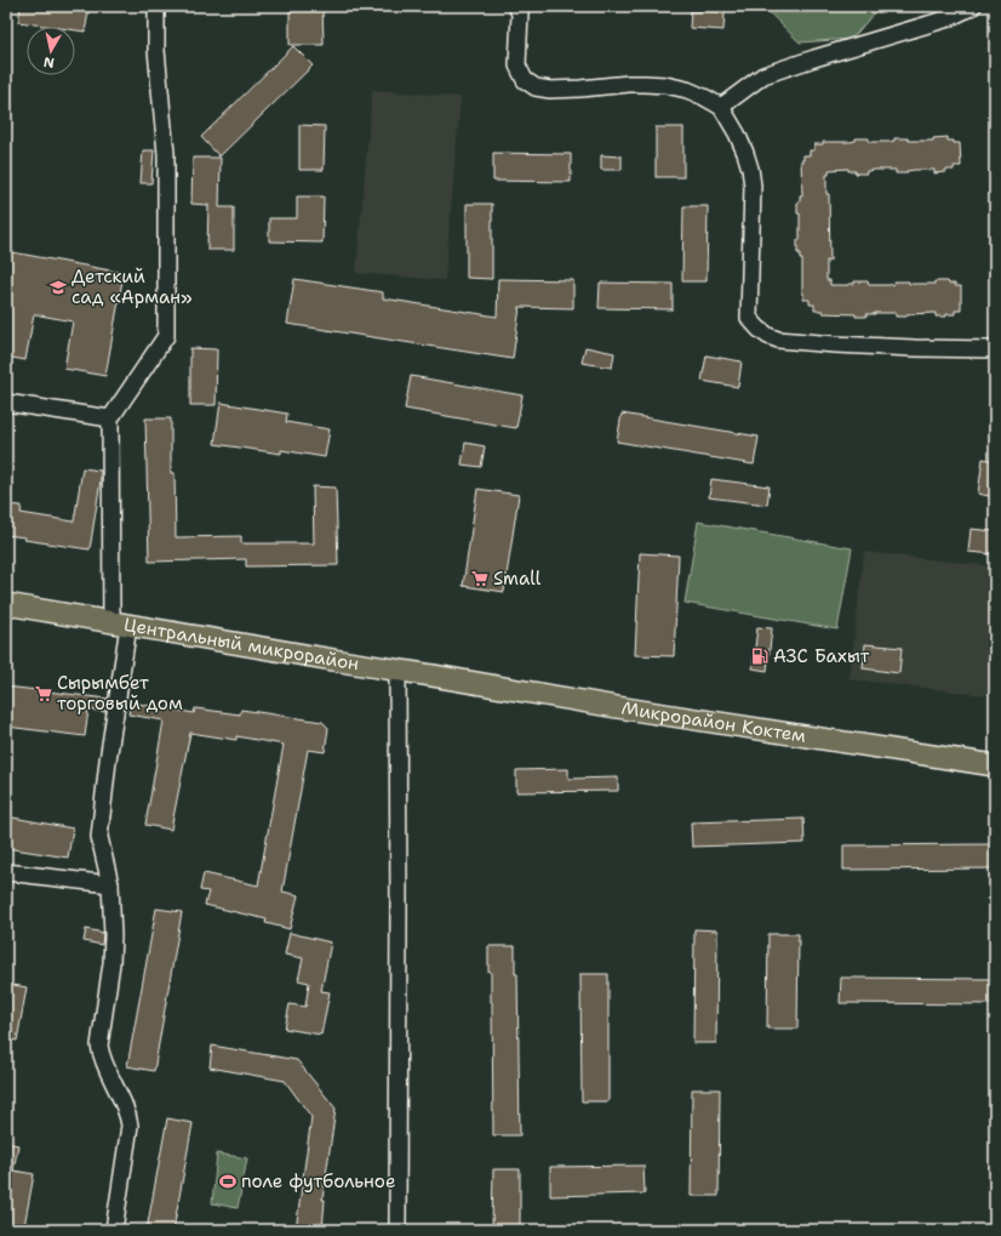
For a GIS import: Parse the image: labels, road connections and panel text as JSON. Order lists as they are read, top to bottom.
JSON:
{
  "streets": {
    "main road": ["Центральный микрорайон", "Микрорайон Коктем"]
  },
  "crossings": [
    ["Центральный микрорайон", "Микрорайон Коктем"]
  ],
  "places": {
    "school or university": ["Детский сад «Арман»"],
    "supermarket": ["Small", "Сырымбет торговый дом"],
    "fuel station": ["АЗС Бахыт"],
    "sports": ["поле футбольное"]
  },
  "north": "bottom"
}
